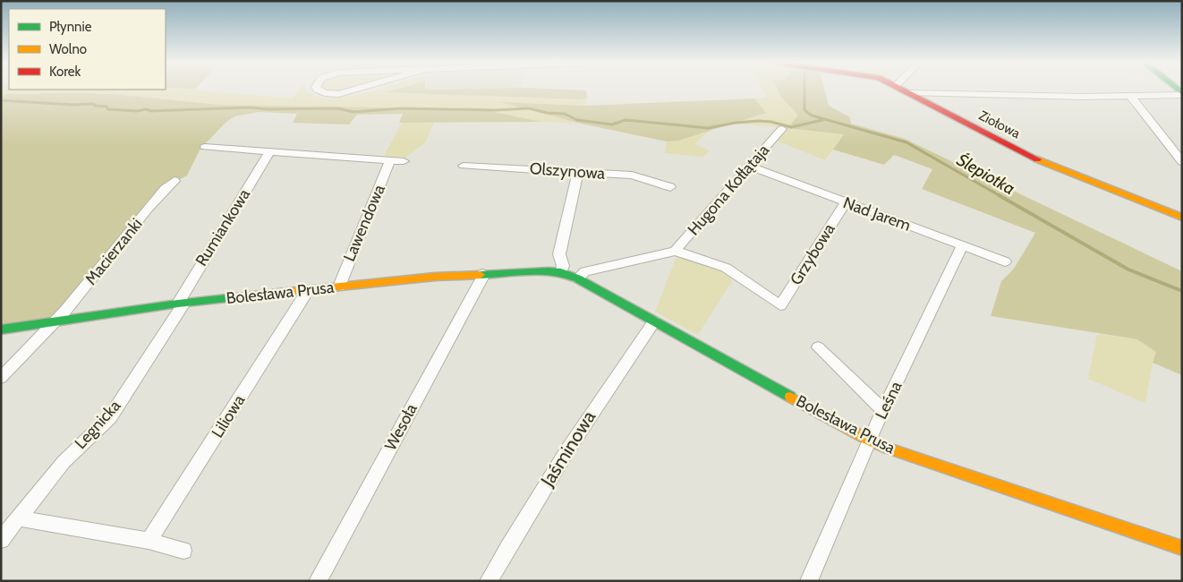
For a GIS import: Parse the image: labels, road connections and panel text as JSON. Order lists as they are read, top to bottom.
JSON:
{
  "streets": {
    "street": [
      "Ziołowa",
      "Olszynowa",
      "Hugona Kołłątaja",
      "Nad Jarem",
      "Lawendowa",
      "Rumiankowa",
      "Macierzanki",
      "Grzybowa",
      "Bolesława Prusa",
      "Leśna",
      "Liliowa",
      "Legnicka",
      "Wesoła",
      "Jaśminowa"
    ]
  },
  "crossings": [
    ["Hugona Kołłątaja", "Nad Jarem"],
    ["Hugona Kołłątaja", "Grzybowa"],
    ["Nad Jarem", "Grzybowa"],
    ["Nad Jarem", "Leśna"],
    ["Lawendowa", "Bolesława Prusa"],
    ["Rumiankowa", "Bolesława Prusa"],
    ["Rumiankowa", "Legnicka"],
    ["Macierzanki", "Bolesława Prusa"],
    ["Bolesława Prusa", "Leśna"],
    ["Bolesława Prusa", "Liliowa"],
    ["Bolesława Prusa", "Legnicka"],
    ["Bolesława Prusa", "Wesoła"],
    ["Bolesława Prusa", "Jaśminowa"]
  ],
  "water": ["Ślepiotka"],
  "legend": ["Płynnie", "Wolno", "Korek"]
}
